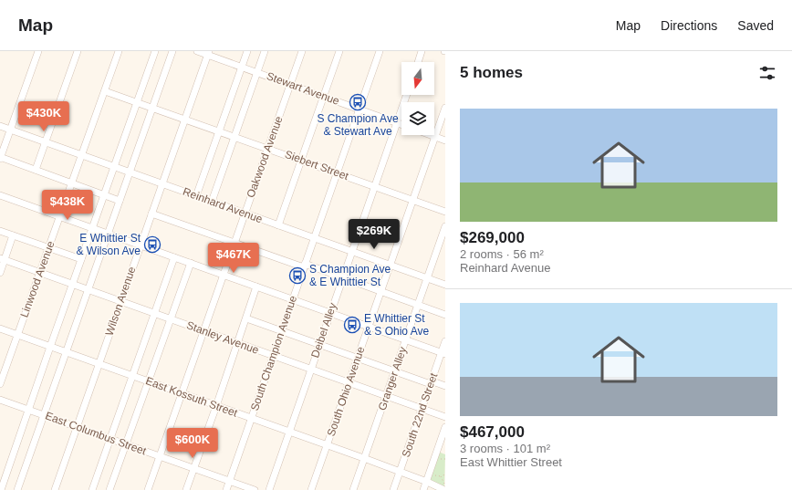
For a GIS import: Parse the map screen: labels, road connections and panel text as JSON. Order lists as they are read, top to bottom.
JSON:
{
  "streets": {
    "street": [
      "Stewart Avenue",
      "Oakwood Avenue",
      "Siebert Street",
      "Reinhard Avenue",
      "Linwood Avenue",
      "Wilson Avenue",
      "Deibel Alley",
      "Stanley Avenue",
      "South Champion Avenue",
      "Granger Alley",
      "South Ohio Avenue",
      "East Kossuth Street",
      "South 22nd Street",
      "East Columbus Street"
    ]
  },
  "crossings": [
    ["Stewart Avenue", "Oakwood Avenue"],
    ["Stewart Avenue", "Wilson Avenue"],
    ["Stewart Avenue", "Deibel Alley"],
    ["Stewart Avenue", "South Champion Avenue"],
    ["Oakwood Avenue", "Siebert Street"],
    ["Oakwood Avenue", "Reinhard Avenue"],
    ["Oakwood Avenue", "Stanley Avenue"],
    ["Oakwood Avenue", "East Kossuth Street"],
    ["Oakwood Avenue", "East Columbus Street"],
    ["Siebert Street", "Linwood Avenue"],
    ["Siebert Street", "Wilson Avenue"],
    ["Siebert Street", "Deibel Alley"],
    ["Siebert Street", "South Champion Avenue"],
    ["Siebert Street", "South Ohio Avenue"],
    ["Reinhard Avenue", "Linwood Avenue"],
    ["Reinhard Avenue", "Wilson Avenue"],
    ["Reinhard Avenue", "Deibel Alley"],
    ["Reinhard Avenue", "South Champion Avenue"],
    ["Reinhard Avenue", "Granger Alley"],
    ["Reinhard Avenue", "South Ohio Avenue"],
    ["Linwood Avenue", "Stanley Avenue"],
    ["Linwood Avenue", "East Kossuth Street"],
    ["Wilson Avenue", "Stanley Avenue"],
    ["Wilson Avenue", "East Kossuth Street"],
    ["Wilson Avenue", "East Columbus Street"],
    ["Deibel Alley", "Stanley Avenue"],
    ["Deibel Alley", "East Kossuth Street"],
    ["Stanley Avenue", "South Champion Avenue"],
    ["Stanley Avenue", "Granger Alley"],
    ["Stanley Avenue", "South Ohio Avenue"],
    ["Stanley Avenue", "South 22nd Street"],
    ["South Champion Avenue", "East Kossuth Street"],
    ["South Champion Avenue", "East Columbus Street"],
    ["Granger Alley", "East Kossuth Street"],
    ["South Ohio Avenue", "East Kossuth Street"],
    ["East Kossuth Street", "South 22nd Street"]
  ],
  "places": {
    "bus stop": [
      "S Champion Ave & Stewart Ave",
      "E Whittier St & Wilson Ave",
      "S Champion Ave & E Whittier St",
      "E Whittier St & S Ohio Ave"
    ]
  },
  "north": "bottom",
  "page": {
    "header": "Map",
    "nav": ["Map", "Directions", "Saved"],
    "heading": "5 homes",
    "list": [
      {
        "name": "$269,000",
        "note": "2 rooms · 56 m² · Reinhard Avenue"
      },
      {
        "name": "$467,000",
        "note": "3 rooms · 101 m² · East Whittier Street"
      }
    ],
    "price": [
      "$430K",
      "$438K",
      "$269K",
      "$467K",
      "$600K"
    ]
  }
}
